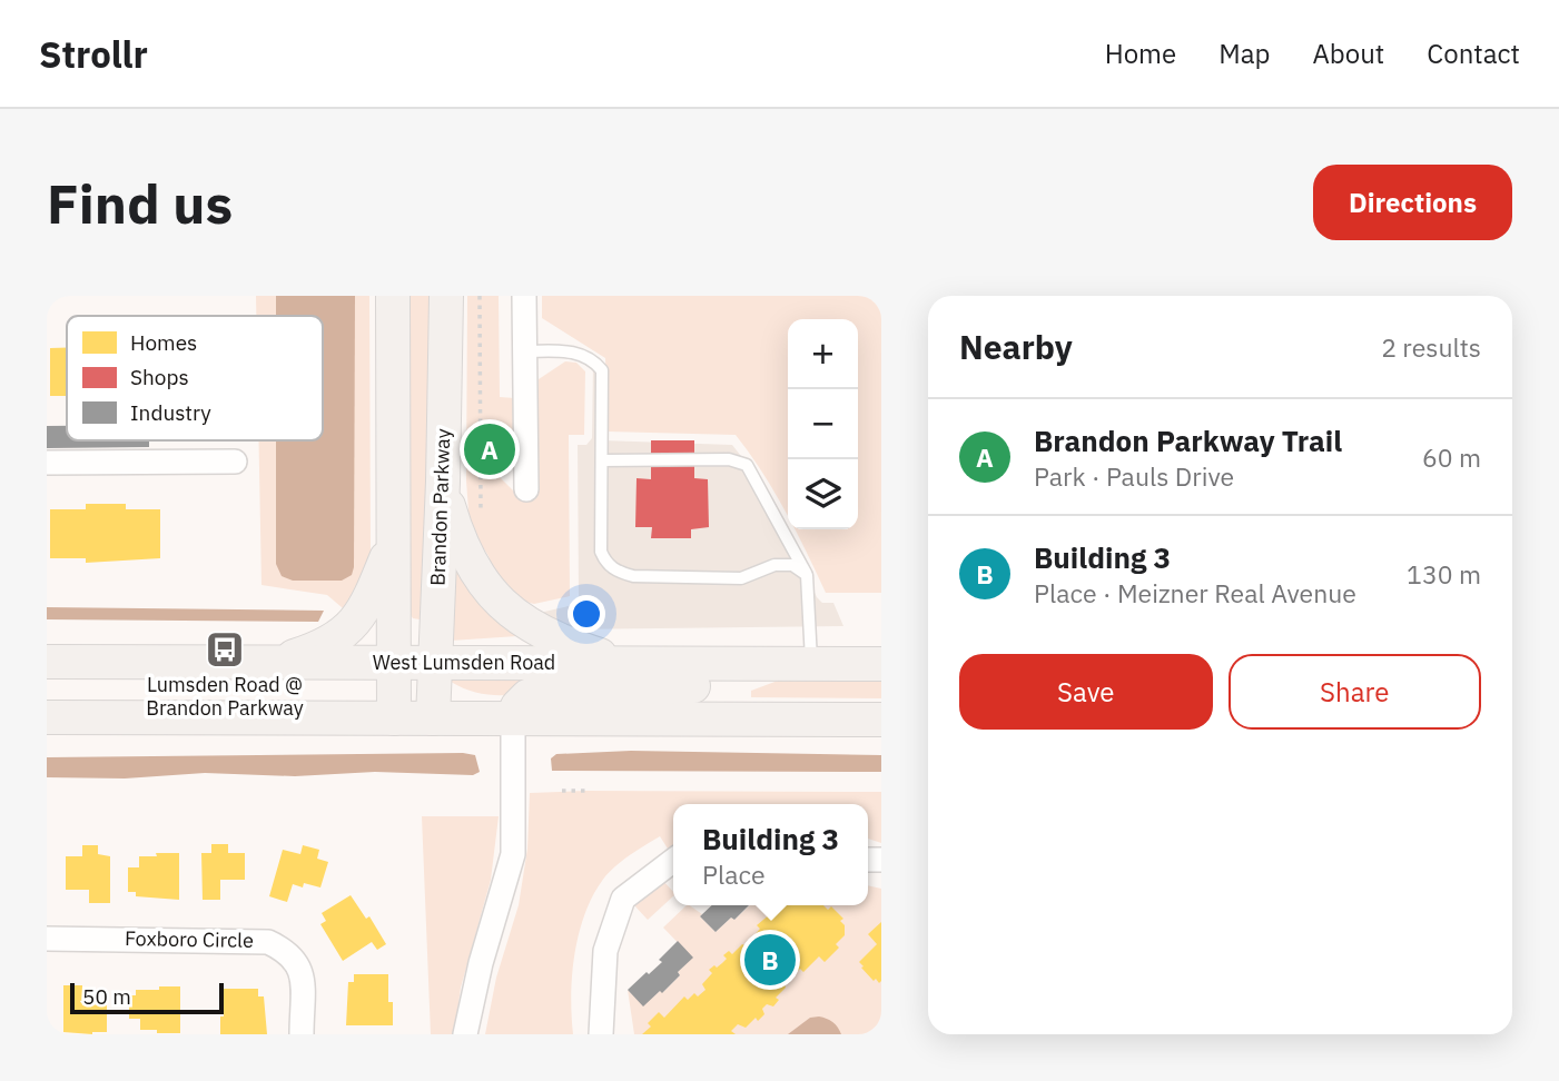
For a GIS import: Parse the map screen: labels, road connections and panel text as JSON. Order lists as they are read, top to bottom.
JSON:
{
  "streets": {
    "main road": ["Brandon Parkway", "West Lumsden Road"],
    "street": ["Foxboro Circle"]
  },
  "crossings": [
    ["Brandon Parkway", "West Lumsden Road"]
  ],
  "places": {
    "bus stop": ["Lumsden Road @ Brandon Parkway"]
  },
  "legend": ["Homes", "Shops", "Industry"],
  "scale_bar": "50 m",
  "page": {
    "header": "Strollr",
    "nav": [
      "Home",
      "Map",
      "About",
      "Contact"
    ],
    "buttons": [
      "Directions",
      ["Save", "Share"]
    ],
    "title": "Find us",
    "heading": ["Nearby", "2 results"],
    "map_buttons": ["+", "−"],
    "list": [
      {
        "mark": "A",
        "name": "Brandon Parkway Trail",
        "note": "Park · Pauls Drive",
        "value": "60 m"
      },
      {
        "mark": "B",
        "name": "Building 3",
        "note": "Place · Meizner Real Avenue",
        "value": "130 m"
      }
    ],
    "pins": ["A", "B"],
    "popup": ["Building 3", "Place"],
    "scale": "50 m"
  }
}
